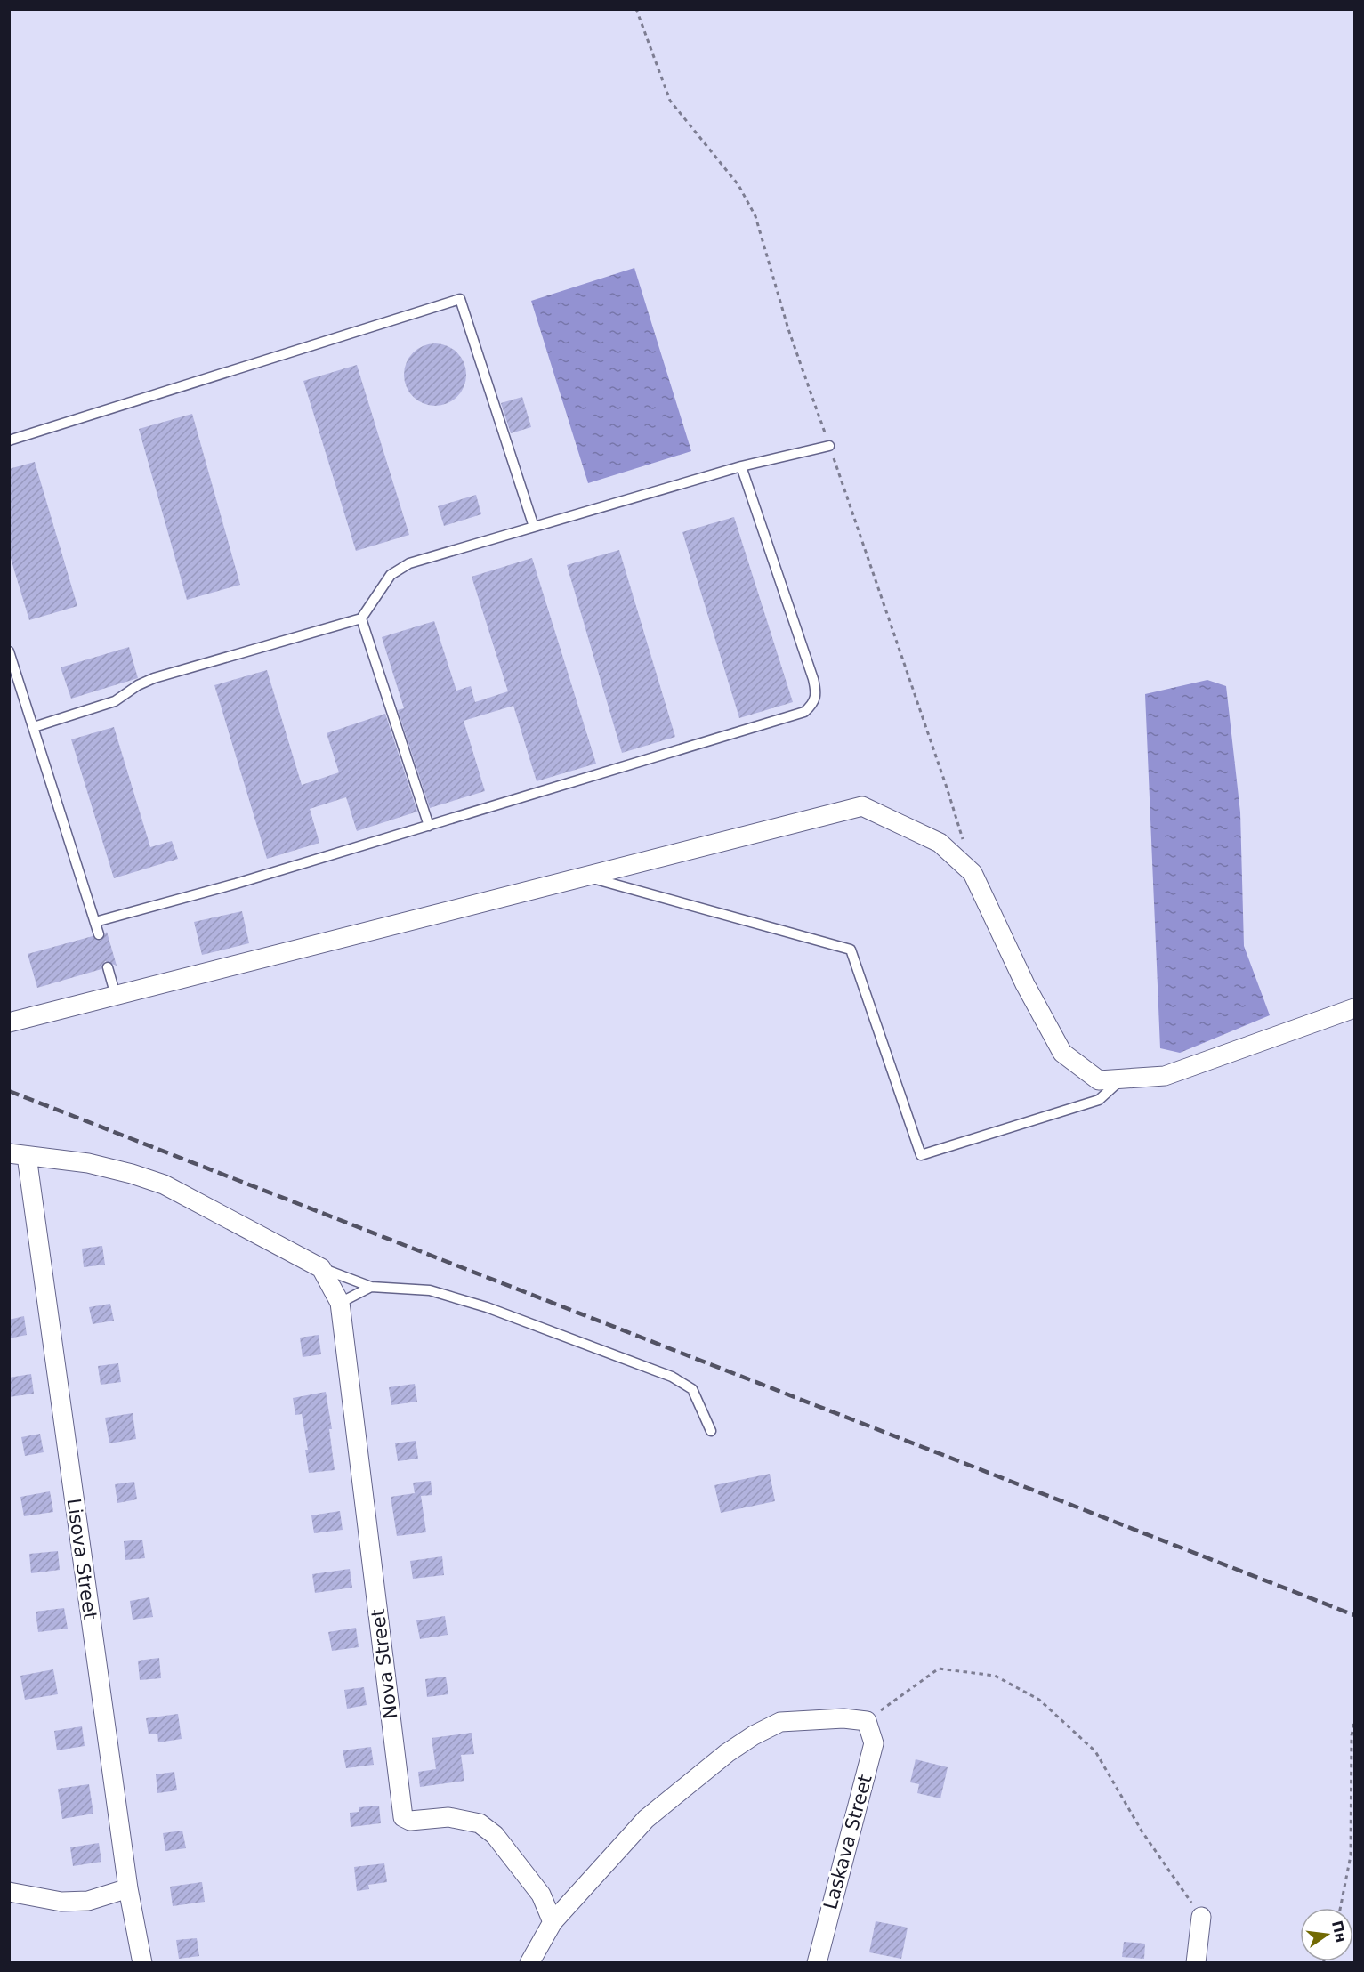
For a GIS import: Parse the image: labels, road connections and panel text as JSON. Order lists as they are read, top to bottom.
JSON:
{
  "streets": {
    "street": ["Lisova Street", "Nova Street", "Laskava Street"]
  },
  "north": "right"
}
